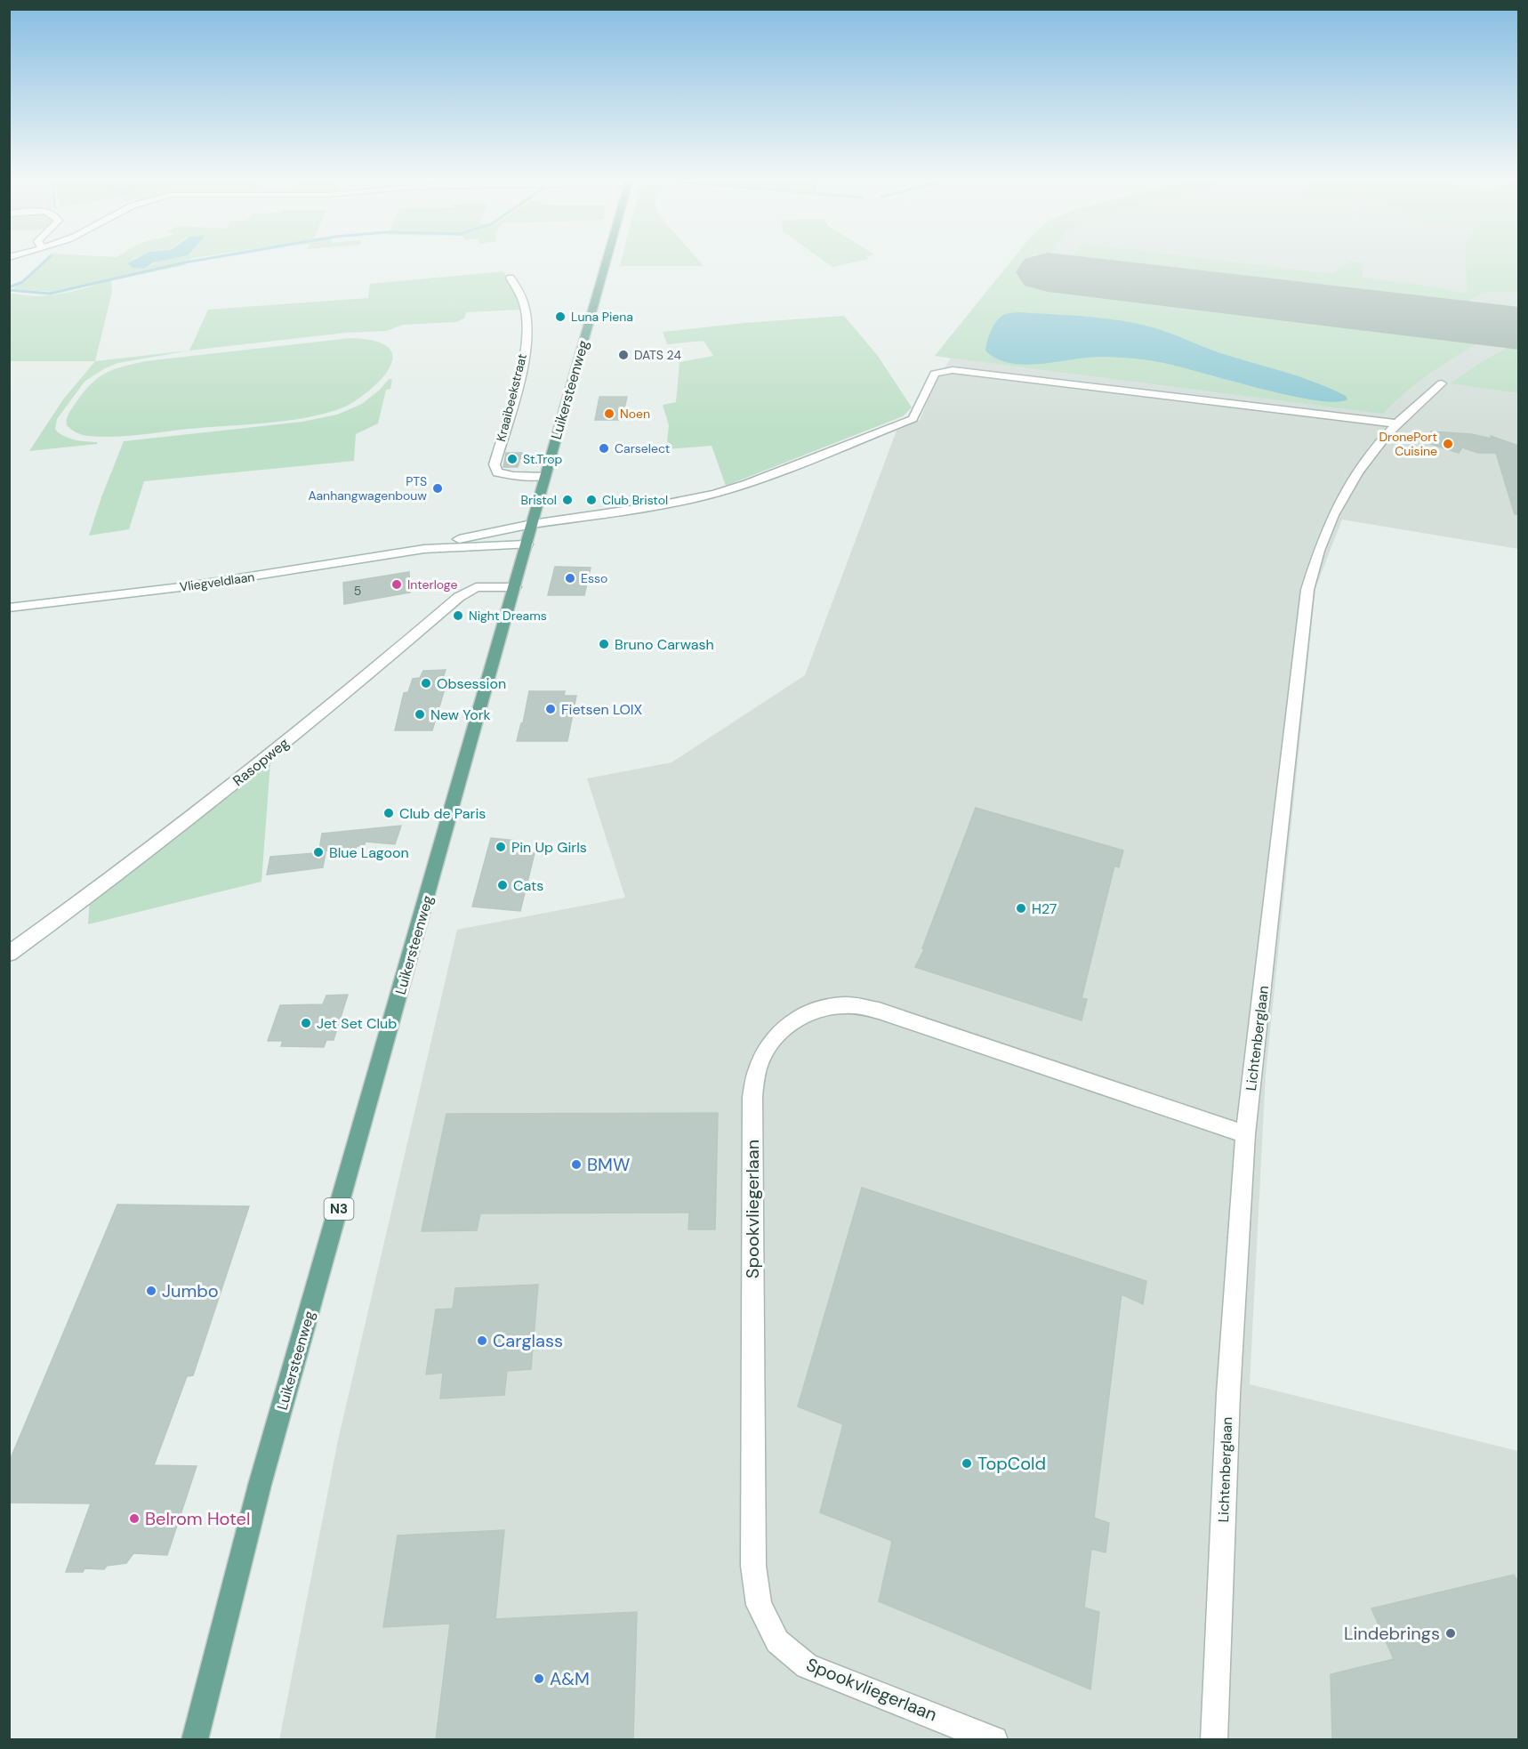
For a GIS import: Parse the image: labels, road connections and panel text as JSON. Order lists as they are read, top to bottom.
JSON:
{
  "streets": {
    "main road": ["Luikersteenweg", "N3"],
    "street": [
      "Kraaibeekstraat",
      "Vliegveldlaan",
      "Rasopweg",
      "Lichtenberglaan",
      "Spookvliegerlaan"
    ]
  },
  "crossings": [
    ["Luikersteenweg", "Kraaibeekstraat"],
    ["Luikersteenweg", "Vliegveldlaan"],
    ["Luikersteenweg", "Rasopweg"],
    ["Vliegveldlaan", "Lichtenberglaan"],
    ["Lichtenberglaan", "Spookvliegerlaan"]
  ],
  "places": [
    "Luna Piena",
    "DATS 24",
    "Noen",
    "DronePort Cuisine",
    "Carselect",
    "St.Trop",
    "PTS Aanhangwagenbouw",
    "Bristol",
    "Club Bristol",
    "Esso",
    "Interloge",
    "Night Dreams",
    "Bruno Carwash",
    "Obsession",
    "Fietsen LOIX",
    "New York",
    "Club de Paris",
    "Pin Up Girls",
    "Blue Lagoon",
    "Cats",
    "H27",
    "Jet Set Club",
    "BMW",
    "Jumbo",
    "Carglass",
    "TopCold",
    "Belrom Hotel",
    "Lindebrings",
    "A&M"
  ],
  "house_numbers": ["5"]
}
